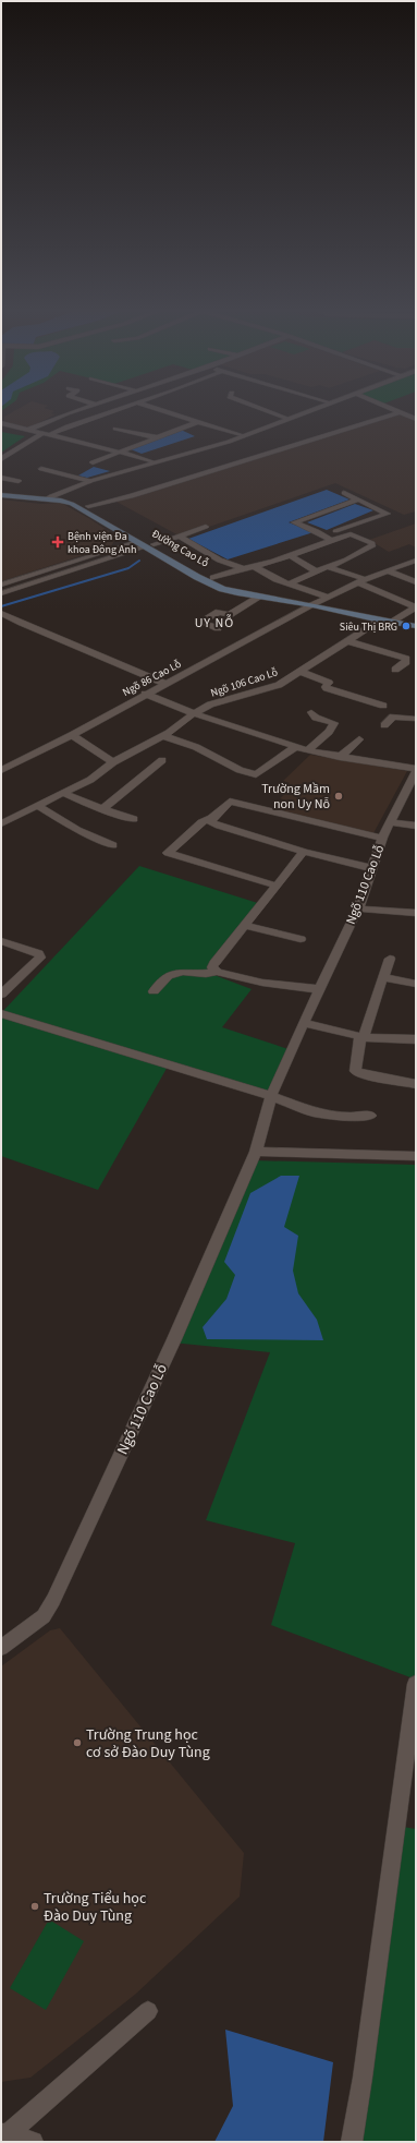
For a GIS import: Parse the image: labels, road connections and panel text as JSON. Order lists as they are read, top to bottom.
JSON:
{
  "streets": {
    "main road": ["Đường Cao Lỗ"],
    "street": ["Ngõ 86 Cao Lỗ", "Ngõ 106 Cao Lỗ", "Ngõ 110 Cao Lỗ"]
  },
  "crossings": [
    ["Đường Cao Lỗ", "Ngõ 86 Cao Lỗ"],
    ["Đường Cao Lỗ", "Ngõ 106 Cao Lỗ"]
  ],
  "districts": ["UY NỖ"],
  "places": {
    "health": ["Bệnh viện Đa khoa Đông Anh"],
    "other": [
      "Siêu Thị BRG",
      "Trường Mầm non Uy Nỗ",
      "Trường Trung học cơ sở Đào Duy Tùng",
      "Trường Tiểu học Đào Duy Tùng"
    ]
  }
}
